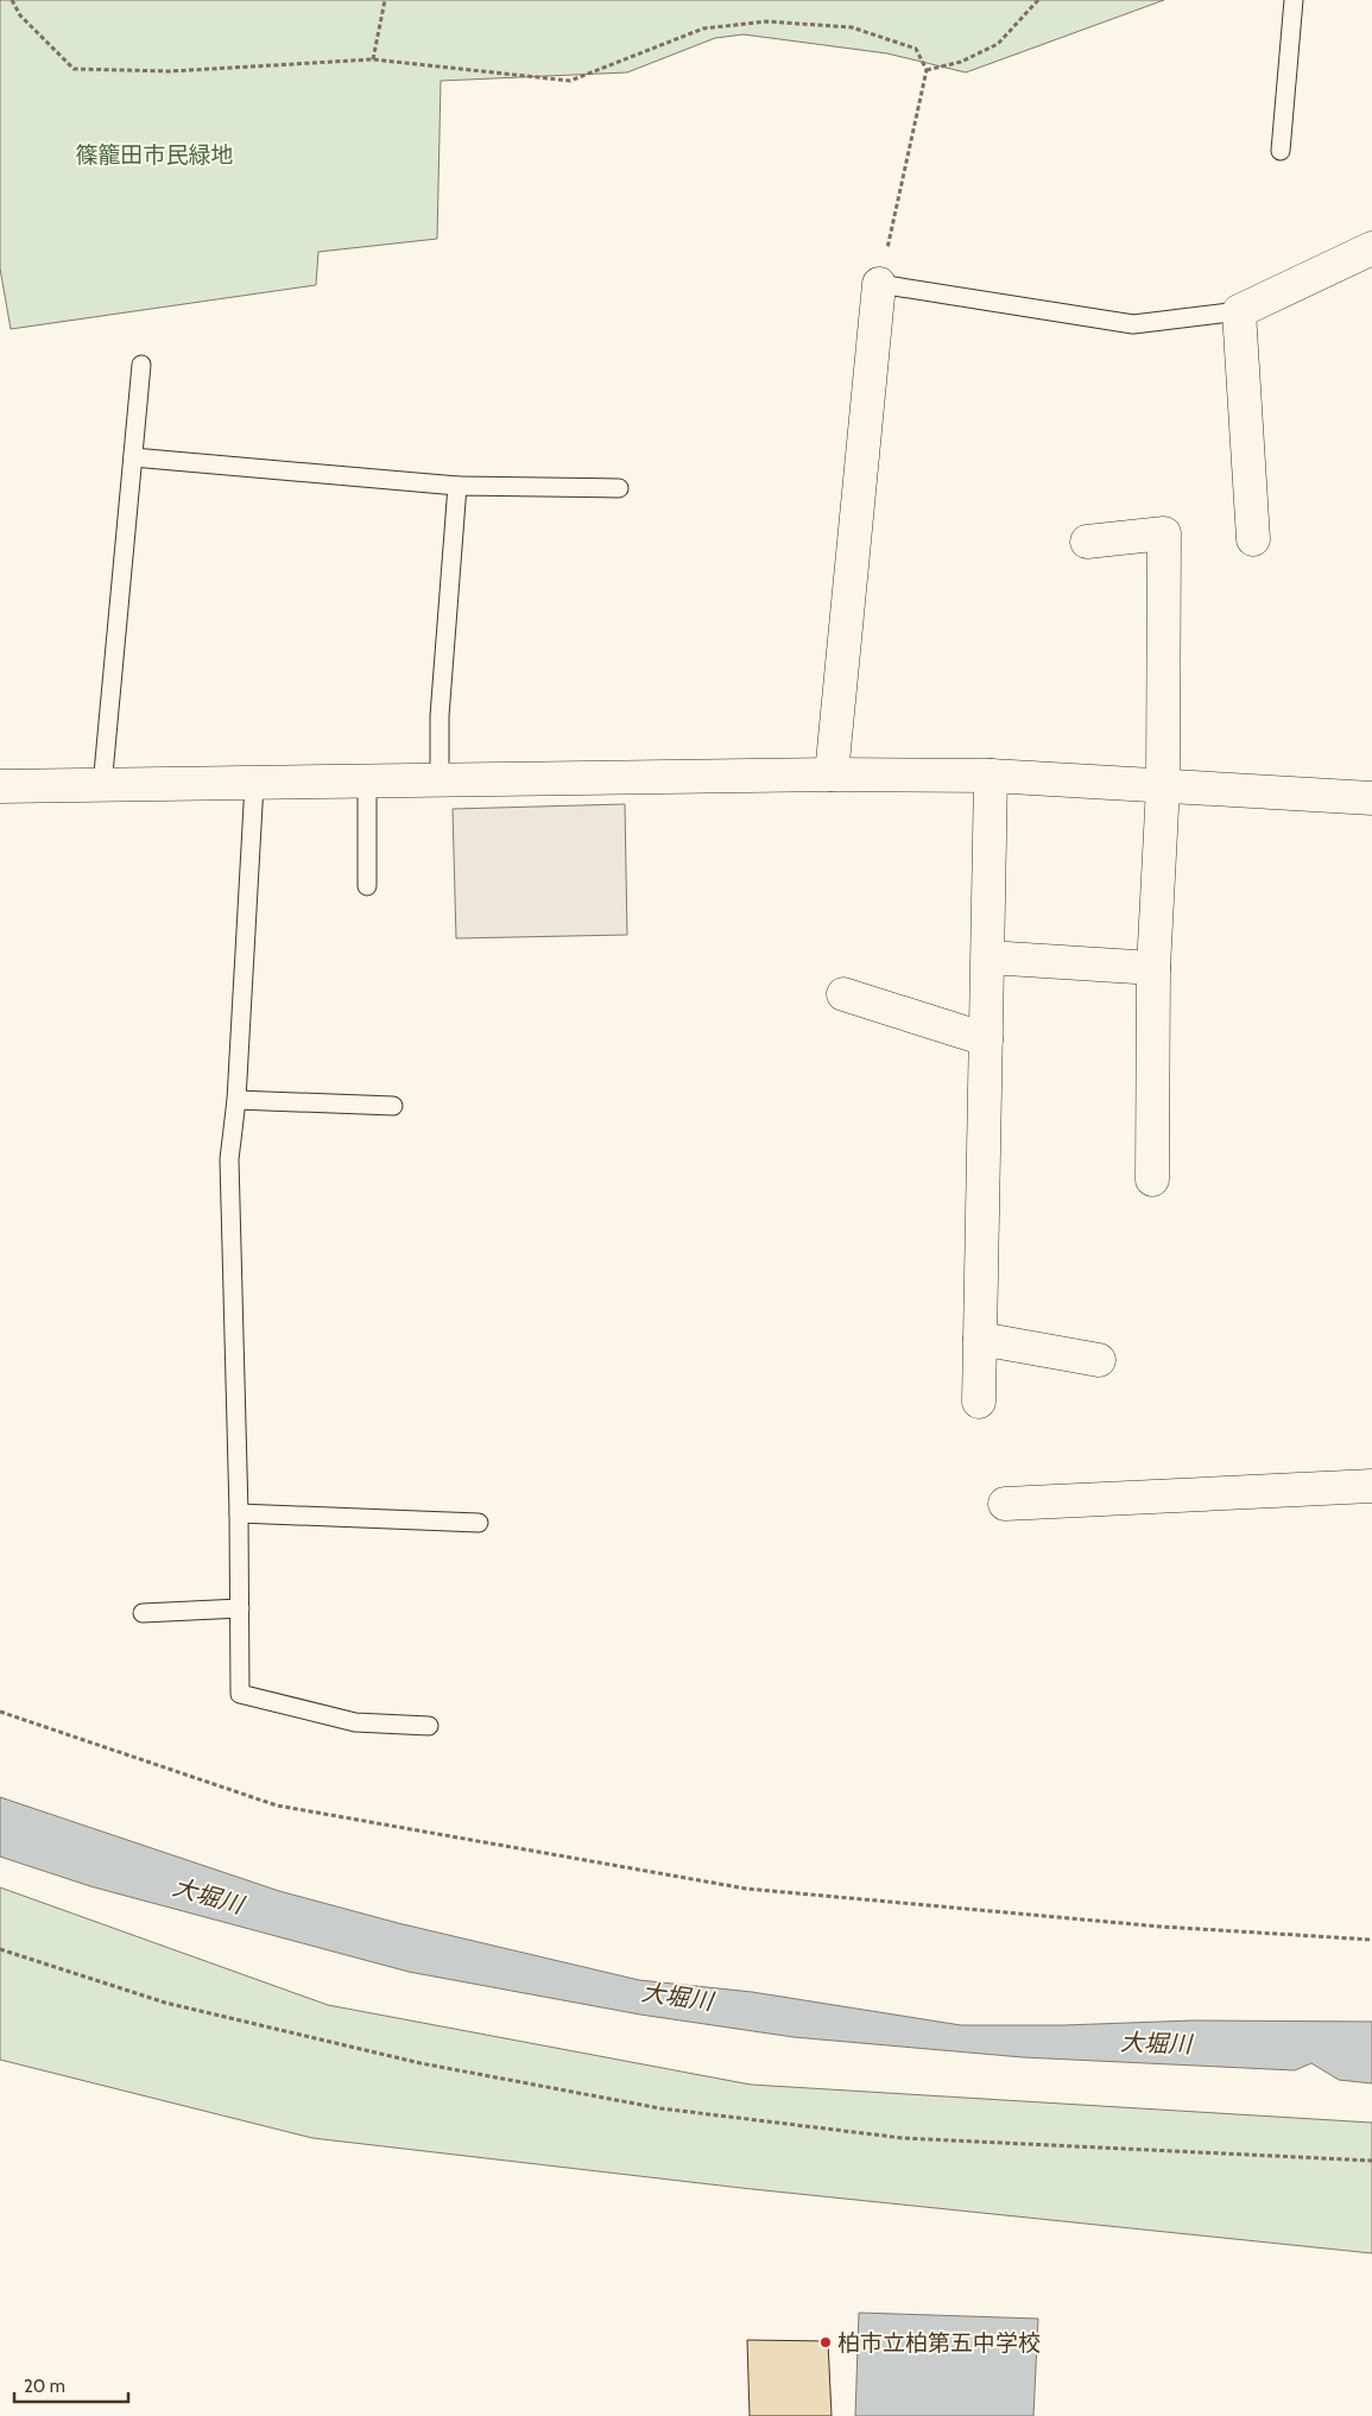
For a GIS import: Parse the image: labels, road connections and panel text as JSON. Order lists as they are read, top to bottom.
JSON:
{
  "water": ["大堀川"],
  "parks": ["篠籠田市民緑地"],
  "places": ["柏市立柏第五中学校"],
  "scale_bar": "20 m"
}
